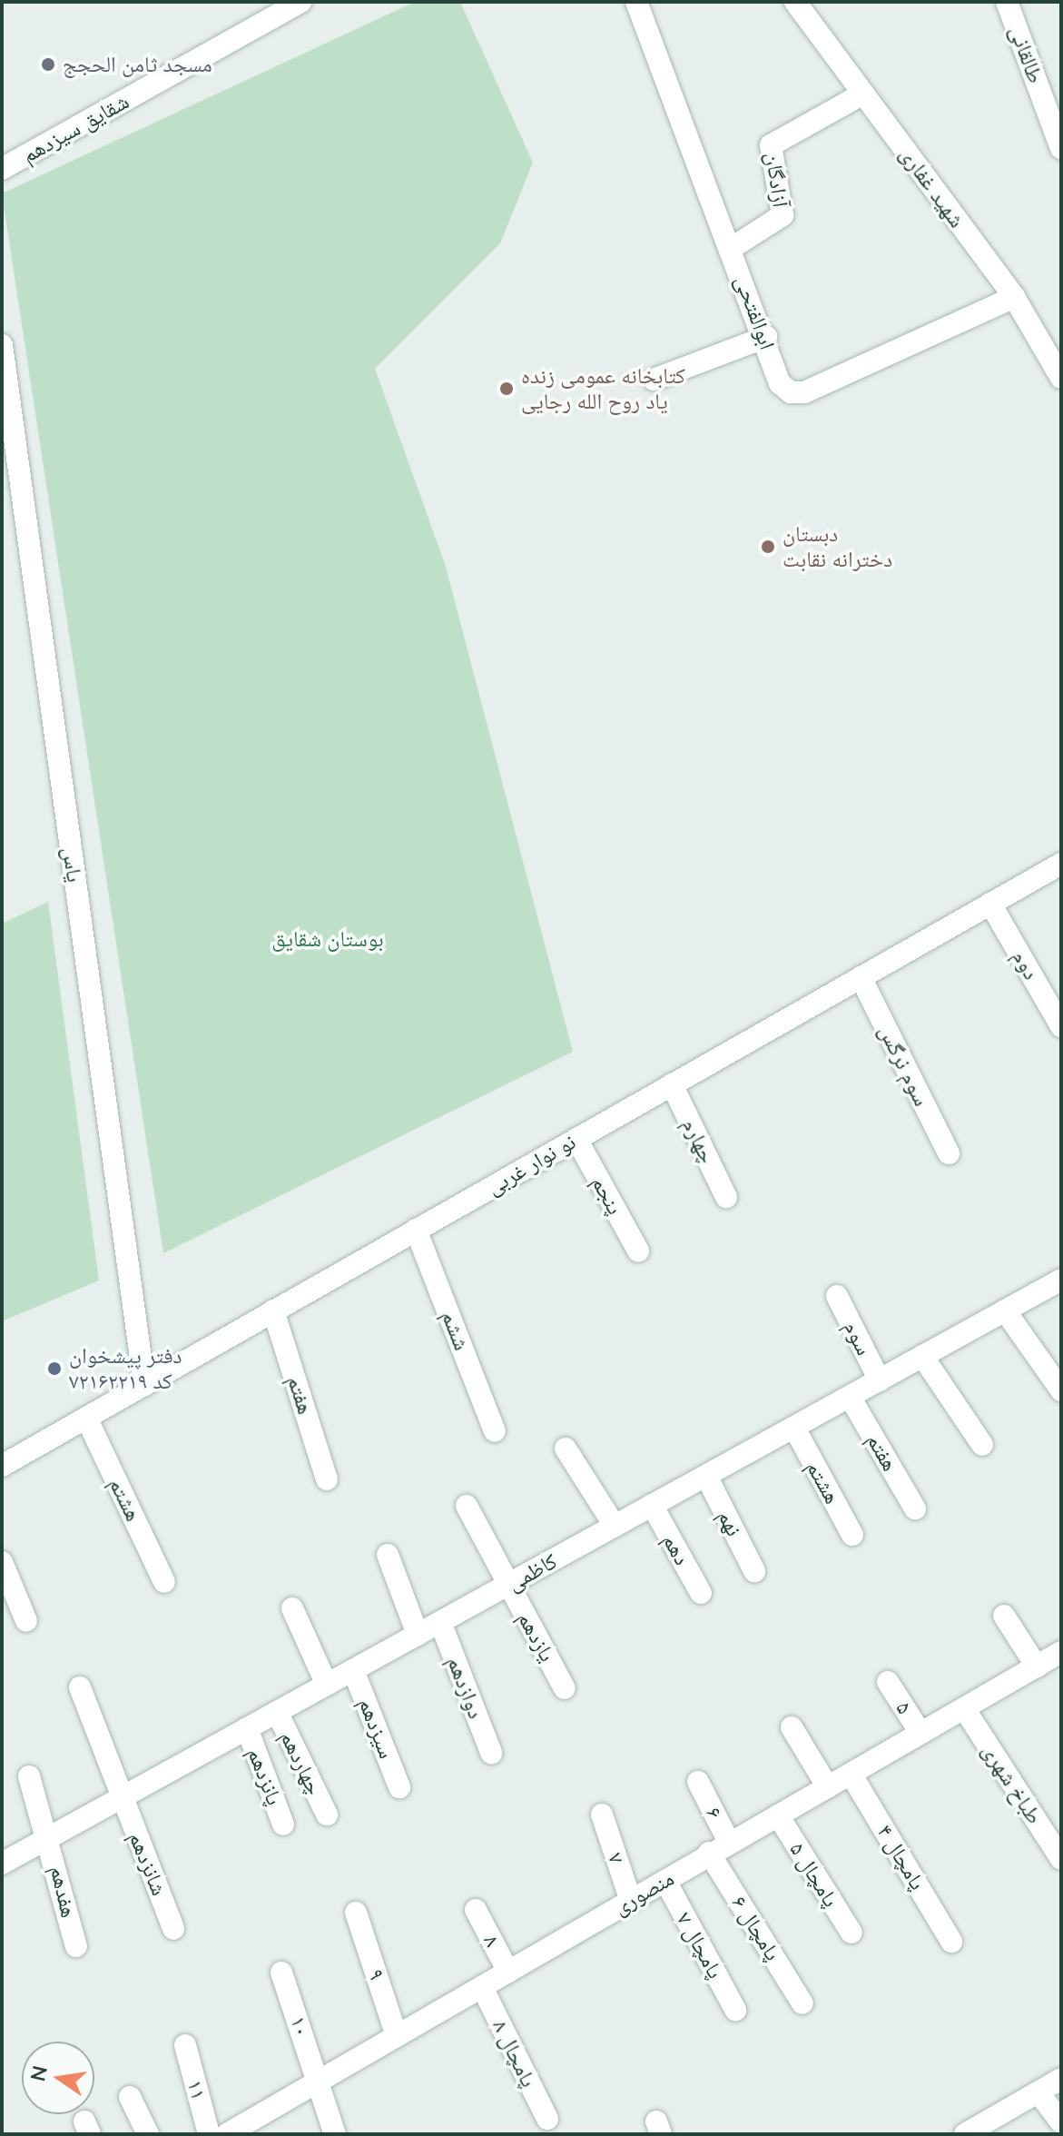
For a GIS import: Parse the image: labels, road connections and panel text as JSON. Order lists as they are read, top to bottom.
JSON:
{
  "streets": {
    "street": [
      "طالقانی",
      "شقایق سیزدهم",
      "آزادگان",
      "شهید غفاری",
      "ابوالفتحی",
      "یاس",
      "دوم",
      "سوم نرگس",
      "چهارم",
      "نو نوار غربی",
      "پنجم",
      "ششم",
      "سوم",
      "هفتم",
      "هشتم",
      "نهم",
      "دهم",
      "کاظمی",
      "یازدهم",
      "دوازدهم",
      "۵",
      "سیزدهم",
      "چهاردهم",
      "پانزدهم",
      "طباخ شهری",
      "۶",
      "پامچال ۴",
      "۷",
      "شانزدهم",
      "۵ پامچال",
      "هفدهم",
      "منصوری",
      "۶ پامچال",
      "۸",
      "۷ پامچال",
      "۹",
      "۱۰",
      "۸ پامچال",
      "۱۱"
    ]
  },
  "crossings": [
    ["آزادگان", "شهید غفاری"],
    ["آزادگان", "ابوالفتحی"],
    ["شهید غفاری", "ابوالفتحی"],
    ["یاس", "نو نوار غربی"],
    ["دوم", "نو نوار غربی"],
    ["سوم نرگس", "نو نوار غربی"],
    ["چهارم", "نو نوار غربی"],
    ["نو نوار غربی", "پنجم"],
    ["نو نوار غربی", "ششم"],
    ["نو نوار غربی", "هفتم"],
    ["نو نوار غربی", "هشتم"],
    ["سوم", "کاظمی"],
    ["هفتم", "کاظمی"],
    ["هشتم", "کاظمی"],
    ["نهم", "کاظمی"],
    ["دهم", "کاظمی"],
    ["کاظمی", "یازدهم"],
    ["کاظمی", "دوازدهم"],
    ["کاظمی", "سیزدهم"],
    ["کاظمی", "چهاردهم"],
    ["کاظمی", "پانزدهم"],
    ["کاظمی", "شانزدهم"],
    ["کاظمی", "هفدهم"],
    ["۵", "منصوری"],
    ["طباخ شهری", "منصوری"],
    ["۶", "منصوری"],
    ["پامچال ۴", "منصوری"],
    ["۷", "منصوری"],
    ["۵ پامچال", "منصوری"],
    ["منصوری", "۶ پامچال"],
    ["منصوری", "۸"],
    ["منصوری", "۷ پامچال"],
    ["منصوری", "۹"],
    ["منصوری", "۱۰"],
    ["منصوری", "۸ پامچال"]
  ],
  "parks": ["بوستان شقایق"],
  "places": [
    "مسجد ثامن الحجج",
    "کتابخانه عمومی زنده یاد روح الله رجایی",
    "دبستان دخترانه نقابت",
    "دفتر پیشخوان کد ۷۲۱۶۲۲۱۹"
  ],
  "north": "left"
}
